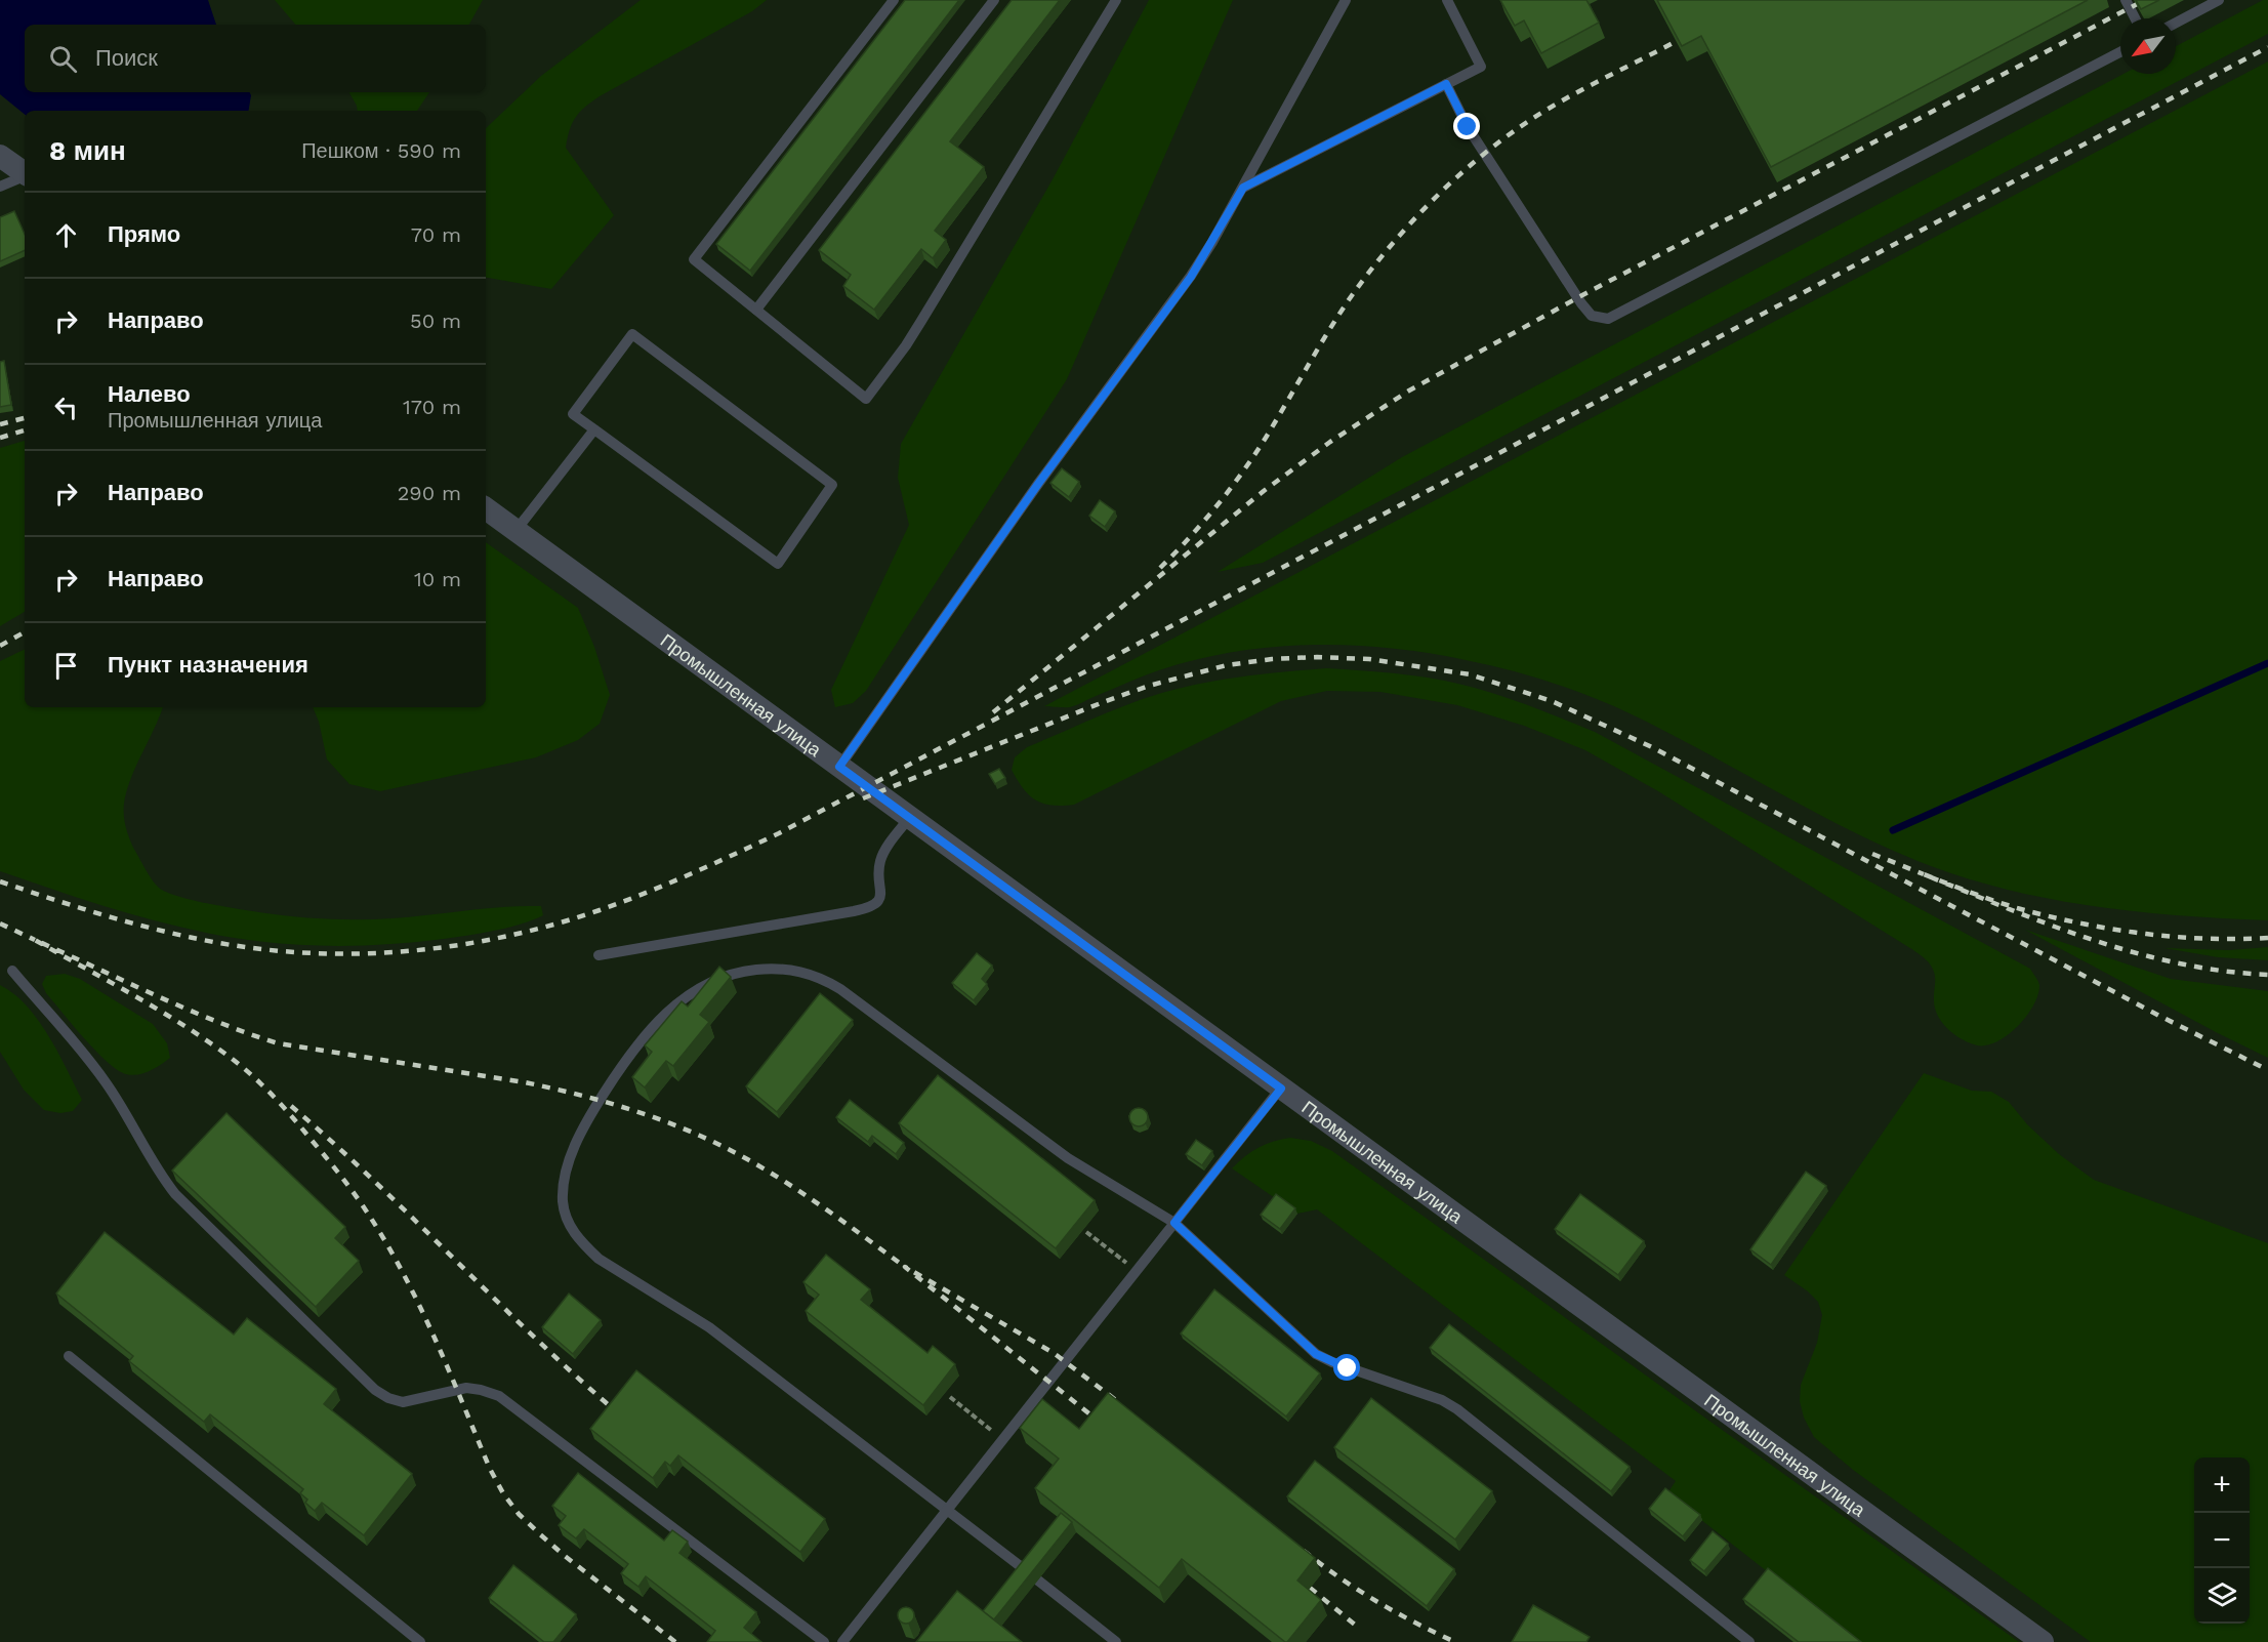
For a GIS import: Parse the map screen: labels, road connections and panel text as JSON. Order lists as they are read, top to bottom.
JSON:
{
  "streets": {
    "street": ["Промышленная улица"]
  },
  "north": "bottom left",
  "page": {
    "search": "Поиск",
    "heading": ["8 мин", "Пешком · 590 m"],
    "list": [
      ["Прямо", "70 m"],
      ["Направо", "50 m"],
      ["Налево", "Промышленная улица", "170 m"],
      ["Направо", "290 m"],
      ["Направо", "10 m"],
      "Пункт назначения"
    ],
    "map_buttons": ["+", "−"]
  }
}
